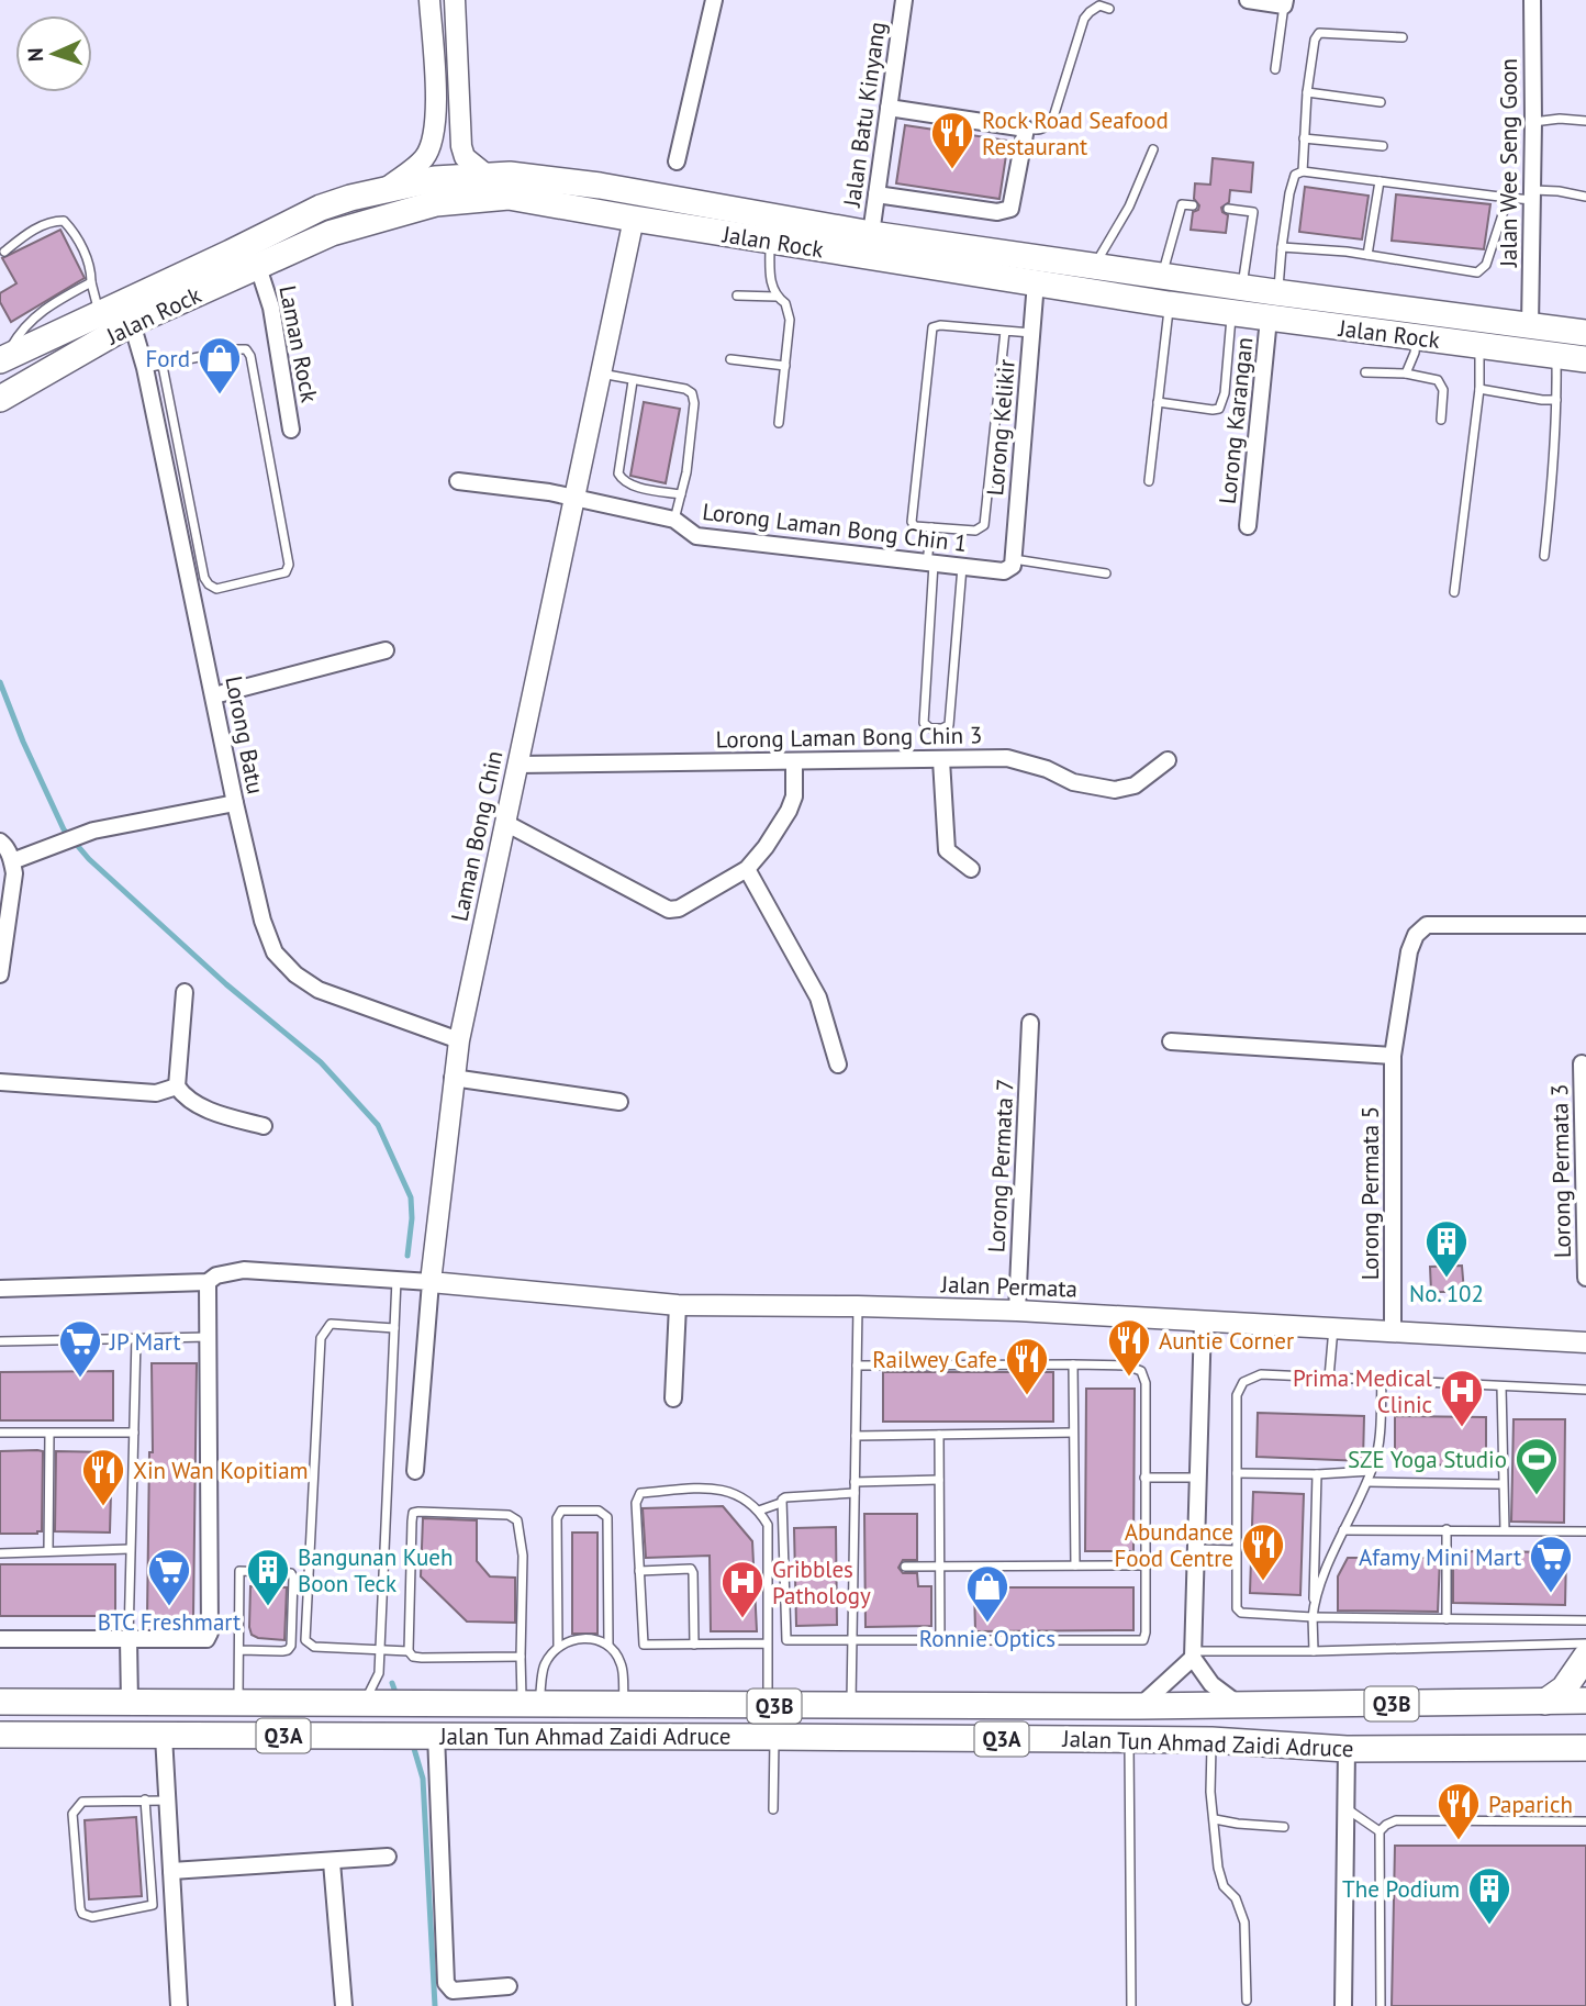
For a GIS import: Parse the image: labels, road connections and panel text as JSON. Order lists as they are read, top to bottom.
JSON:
{
  "streets": {
    "main road": [
      "Jalan Rock",
      "Q3B",
      "Q3A",
      "Jalan Tun Ahmad Zaidi Adruce"
    ],
    "street": [
      "Jalan Batu Kinyang",
      "Jalan Wee Seng Goon",
      "Laman Rock",
      "Lorong Karangan",
      "Lorong Kelikir",
      "Lorong Laman Bong Chin 1",
      "Lorong Batu",
      "Lorong Laman Bong Chin 3",
      "Laman Bong Chin",
      "Lorong Permata 7",
      "Lorong Permata 3",
      "Lorong Permata 5",
      "Jalan Permata"
    ]
  },
  "crossings": [
    ["Jalan Batu Kinyang", "Jalan Rock"],
    ["Jalan Wee Seng Goon", "Jalan Rock"],
    ["Jalan Rock", "Laman Rock"],
    ["Jalan Rock", "Lorong Karangan"],
    ["Jalan Rock", "Lorong Kelikir"],
    ["Jalan Rock", "Lorong Batu"],
    ["Jalan Rock", "Laman Bong Chin"],
    ["Lorong Kelikir", "Lorong Laman Bong Chin 1"],
    ["Lorong Laman Bong Chin 1", "Laman Bong Chin"],
    ["Lorong Batu", "Laman Bong Chin"],
    ["Lorong Laman Bong Chin 3", "Laman Bong Chin"],
    ["Laman Bong Chin", "Jalan Permata"],
    ["Lorong Permata 7", "Jalan Permata"],
    ["Lorong Permata 5", "Jalan Permata"]
  ],
  "places": {
    "restaurant": [
      "Rock Road Seafood Restaurant",
      "Auntie Corner",
      "Railwey Cafe",
      "Xin Wan Kopitiam",
      "Abundance Food Centre",
      "Paparich"
    ],
    "shop": ["Ford", "Ronnie Optics"],
    "building": ["No. 102", "Bangunan Kueh Boon Teck", "The Podium"],
    "supermarket": ["JP Mart", "Afamy Mini Mart", "BTC Freshmart"],
    "hospital": ["Prima Medical Clinic", "Gribbles Pathology"],
    "sports": ["SZE Yoga Studio"]
  },
  "north": "left"
}
